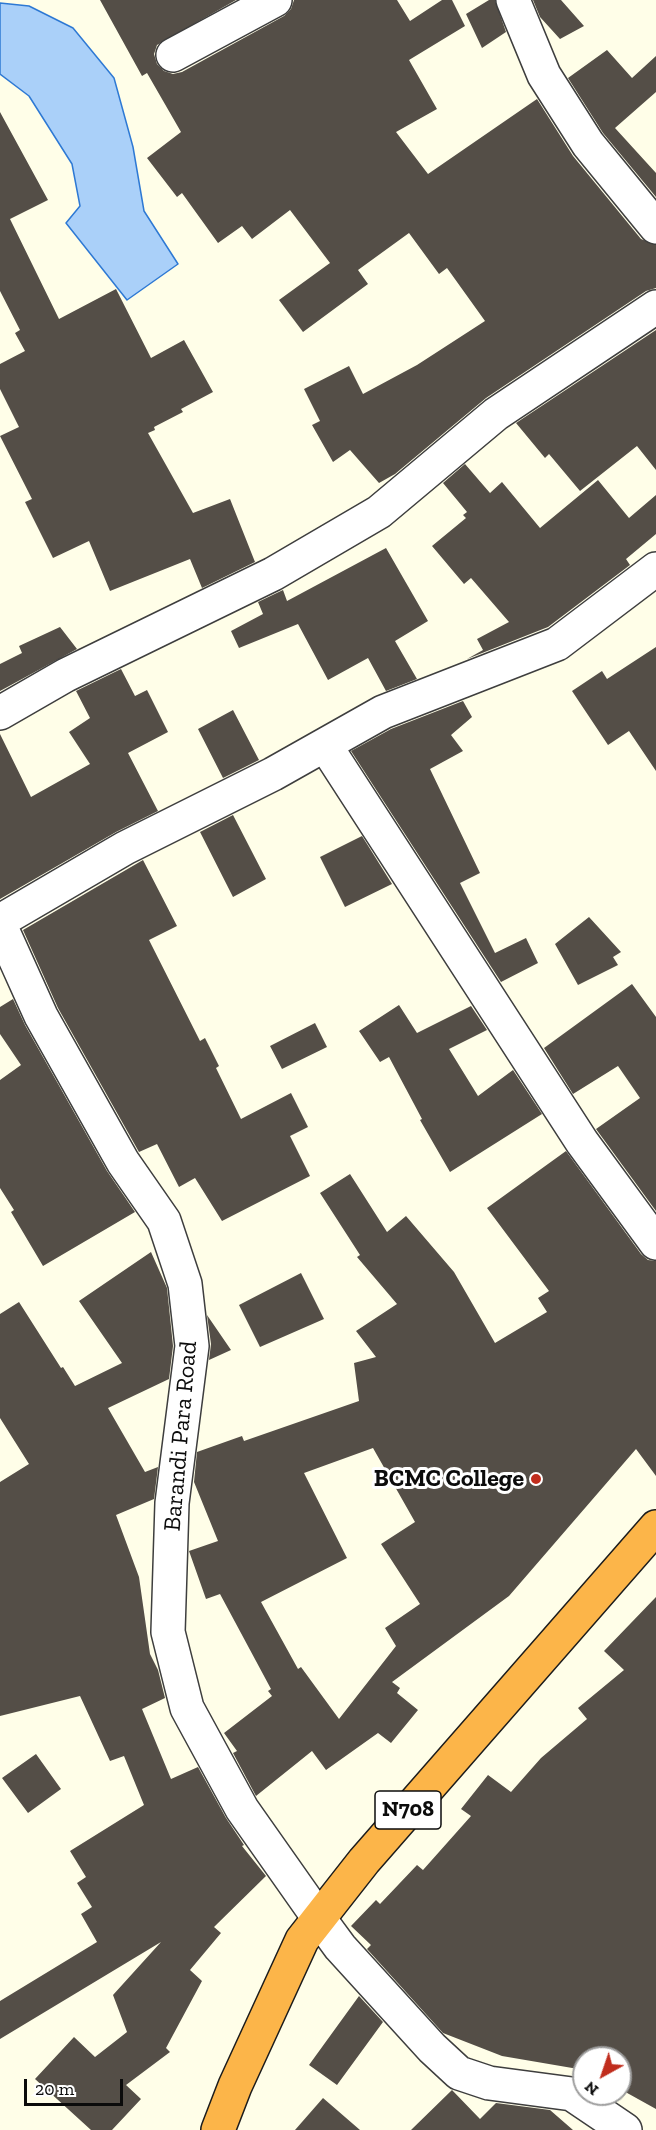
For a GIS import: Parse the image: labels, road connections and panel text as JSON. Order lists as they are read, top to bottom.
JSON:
{
  "streets": {
    "highway": ["N708"],
    "street": ["Barandi Para Road"]
  },
  "crossings": [
    ["Barandi Para Road", "N708"]
  ],
  "places": ["BCMC College"],
  "scale_bar": "20 m",
  "north": "bottom left"
}
